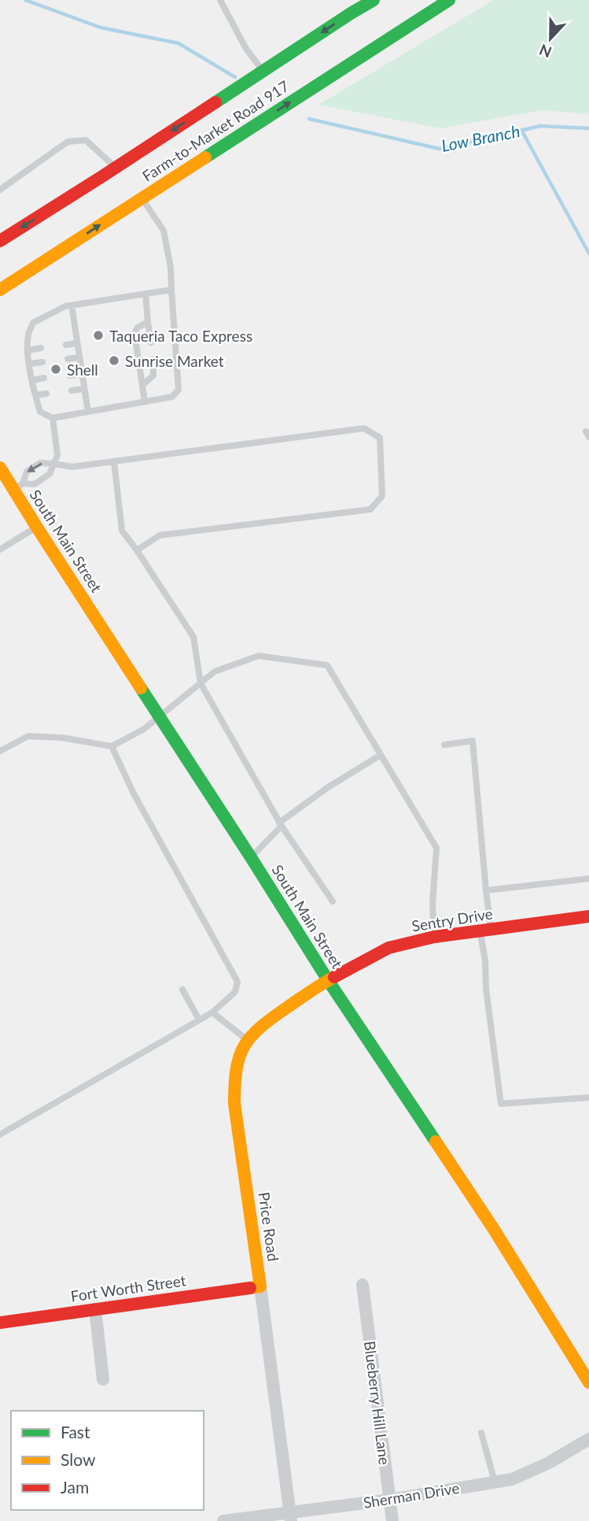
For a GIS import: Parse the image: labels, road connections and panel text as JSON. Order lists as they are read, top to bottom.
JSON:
{
  "streets": {
    "main road": [
      "Farm-to-Market Road 917",
      "South Main Street",
      "Sentry Drive",
      "Price Road",
      "Fort Worth Street"
    ],
    "street": ["Blueberry Hill Lane", "Sherman Drive"]
  },
  "crossings": [
    ["South Main Street", "Sentry Drive"],
    ["South Main Street", "Price Road"],
    ["Sentry Drive", "Price Road"],
    ["Price Road", "Fort Worth Street"],
    ["Price Road", "Sherman Drive"],
    ["Blueberry Hill Lane", "Sherman Drive"]
  ],
  "water": ["Low Branch"],
  "places": ["Taqueria Taco Express", "Sunrise Market", "Shell"],
  "legend": ["Fast", "Slow", "Jam"],
  "north": "bottom"
}
